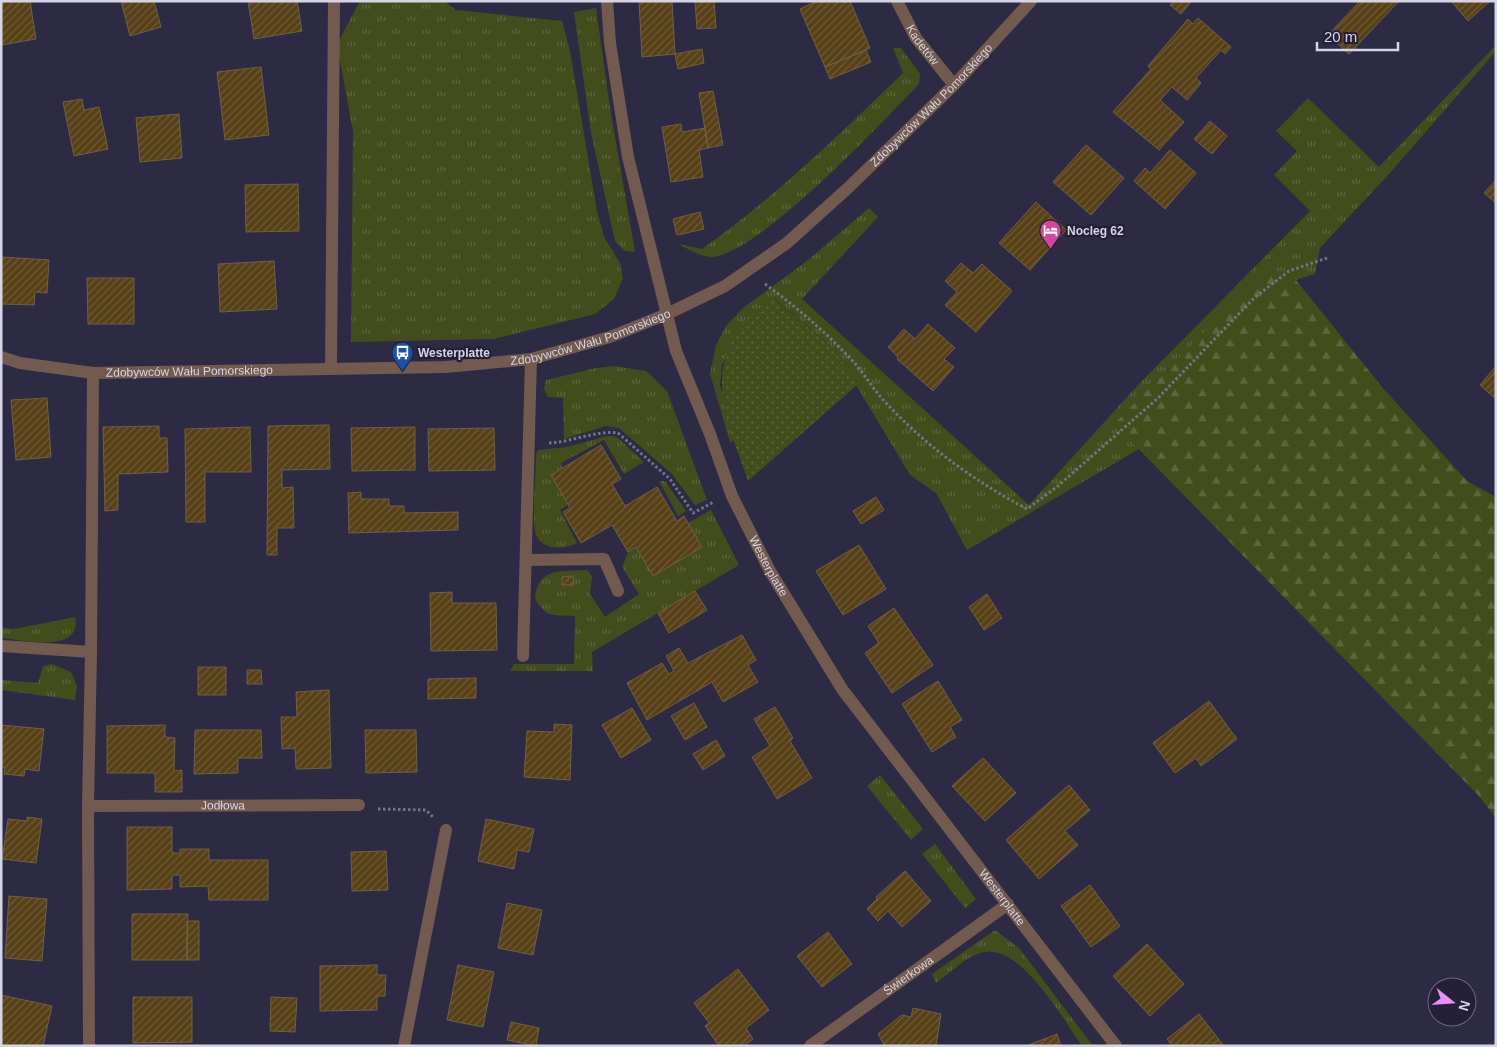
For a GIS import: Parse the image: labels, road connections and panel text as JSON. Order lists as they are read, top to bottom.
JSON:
{
  "streets": {
    "street": [
      "Kadetów",
      "Zdobywców Wału Pomorskiego",
      "Westerplatte",
      "Jodłowa",
      "Świerkowa"
    ]
  },
  "crossings": [
    ["Kadetów", "Zdobywców Wału Pomorskiego"],
    ["Zdobywców Wału Pomorskiego", "Westerplatte"],
    ["Westerplatte", "Świerkowa"]
  ],
  "places": {
    "hotel": ["Nocleg 62"],
    "bus stop": ["Westerplatte"]
  },
  "scale_bar": "20 m",
  "north": "right"
}
